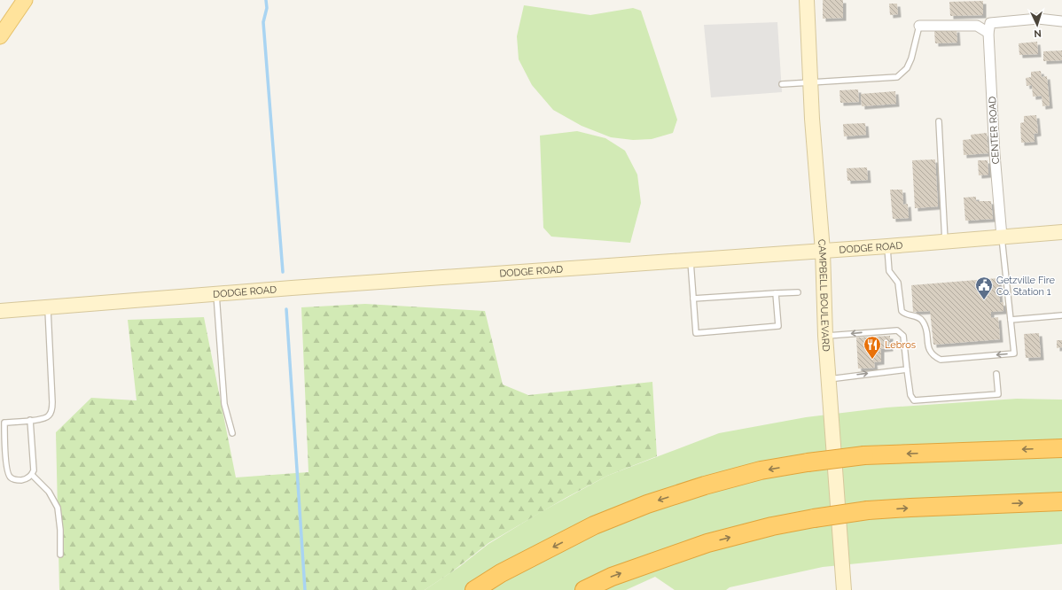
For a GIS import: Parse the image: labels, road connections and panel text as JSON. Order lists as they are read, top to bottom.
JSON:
{
  "streets": {
    "street": ["CENTER ROAD", "DODGE ROAD", "CAMPBELL BOULEVARD"]
  },
  "crossings": [
    ["CENTER ROAD", "DODGE ROAD"],
    ["DODGE ROAD", "CAMPBELL BOULEVARD"]
  ],
  "places": {
    "public building": ["Getzville Fire Co. Station 1"],
    "restaurant": ["Lebros"]
  },
  "north": "bottom"
}
